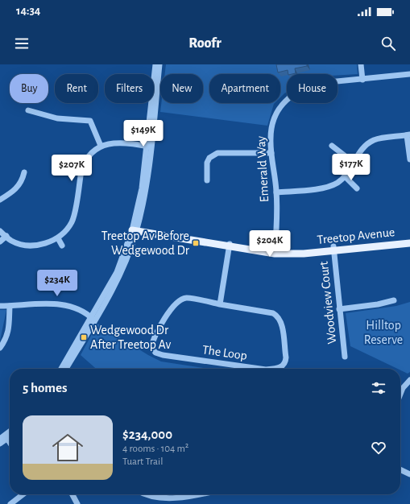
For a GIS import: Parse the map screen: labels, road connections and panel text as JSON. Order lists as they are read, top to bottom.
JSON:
{
  "streets": {
    "main road": ["Treetop Avenue"],
    "street": ["Emerald Way", "Woodview Court", "The Loop"]
  },
  "crossings": [
    ["Emerald Way", "Treetop Avenue"],
    ["Treetop Avenue", "Woodview Court"]
  ],
  "parks": ["Hilltop Reserve"],
  "places": {
    "transit": ["Treetop Av Before Wedgewood Dr", "Wedgewood Dr After Treetop Av"]
  },
  "page": {
    "status": "14:34",
    "header": "Roofr",
    "chip": [
      "Buy",
      "Rent",
      "Filters",
      "New",
      "Apartment",
      "House"
    ],
    "price": [
      "$149K",
      "$177K",
      "$207K",
      "$204K",
      "$234K"
    ],
    "heading": "5 homes",
    "list": [
      {
        "name": "$234,000",
        "note": "4 rooms · 104 m² · Tuart Trail"
      }
    ]
  }
}
